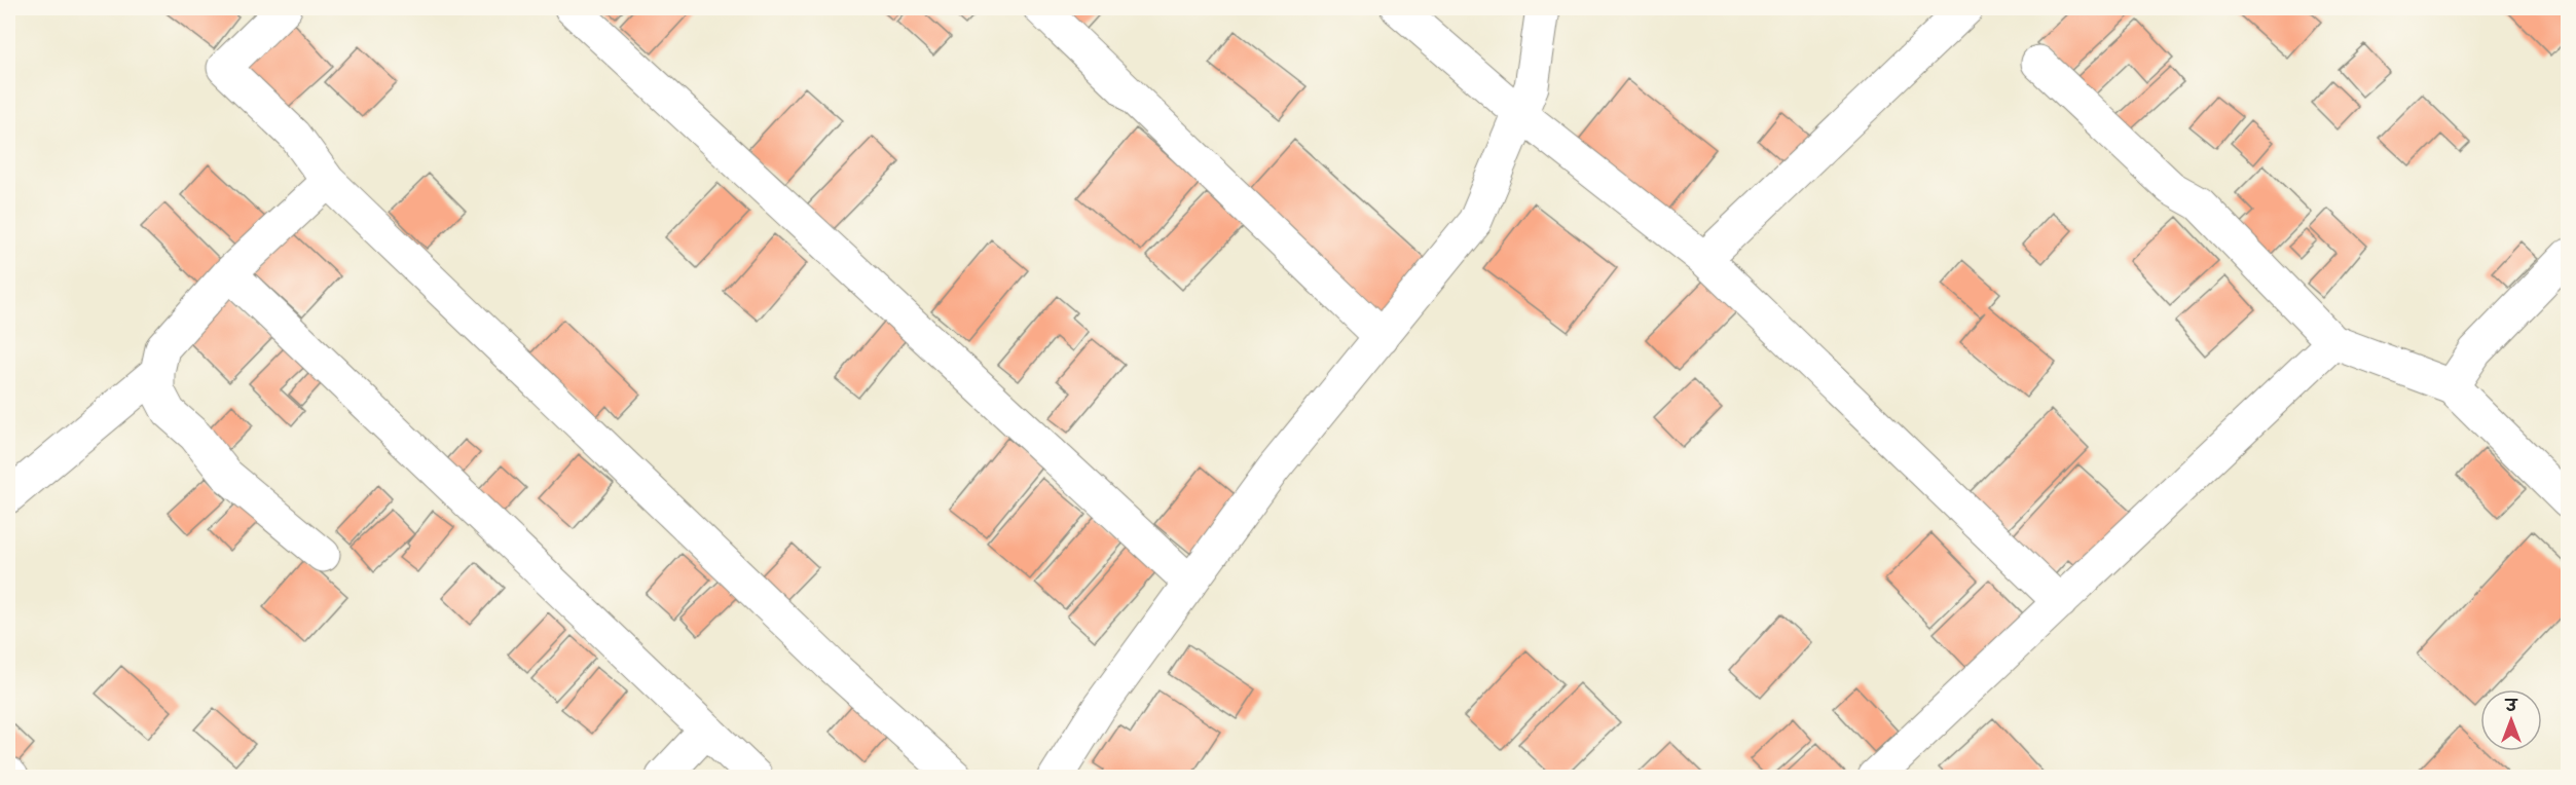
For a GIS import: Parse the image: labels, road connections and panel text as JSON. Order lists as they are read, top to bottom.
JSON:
{
  "north": "top"
}
